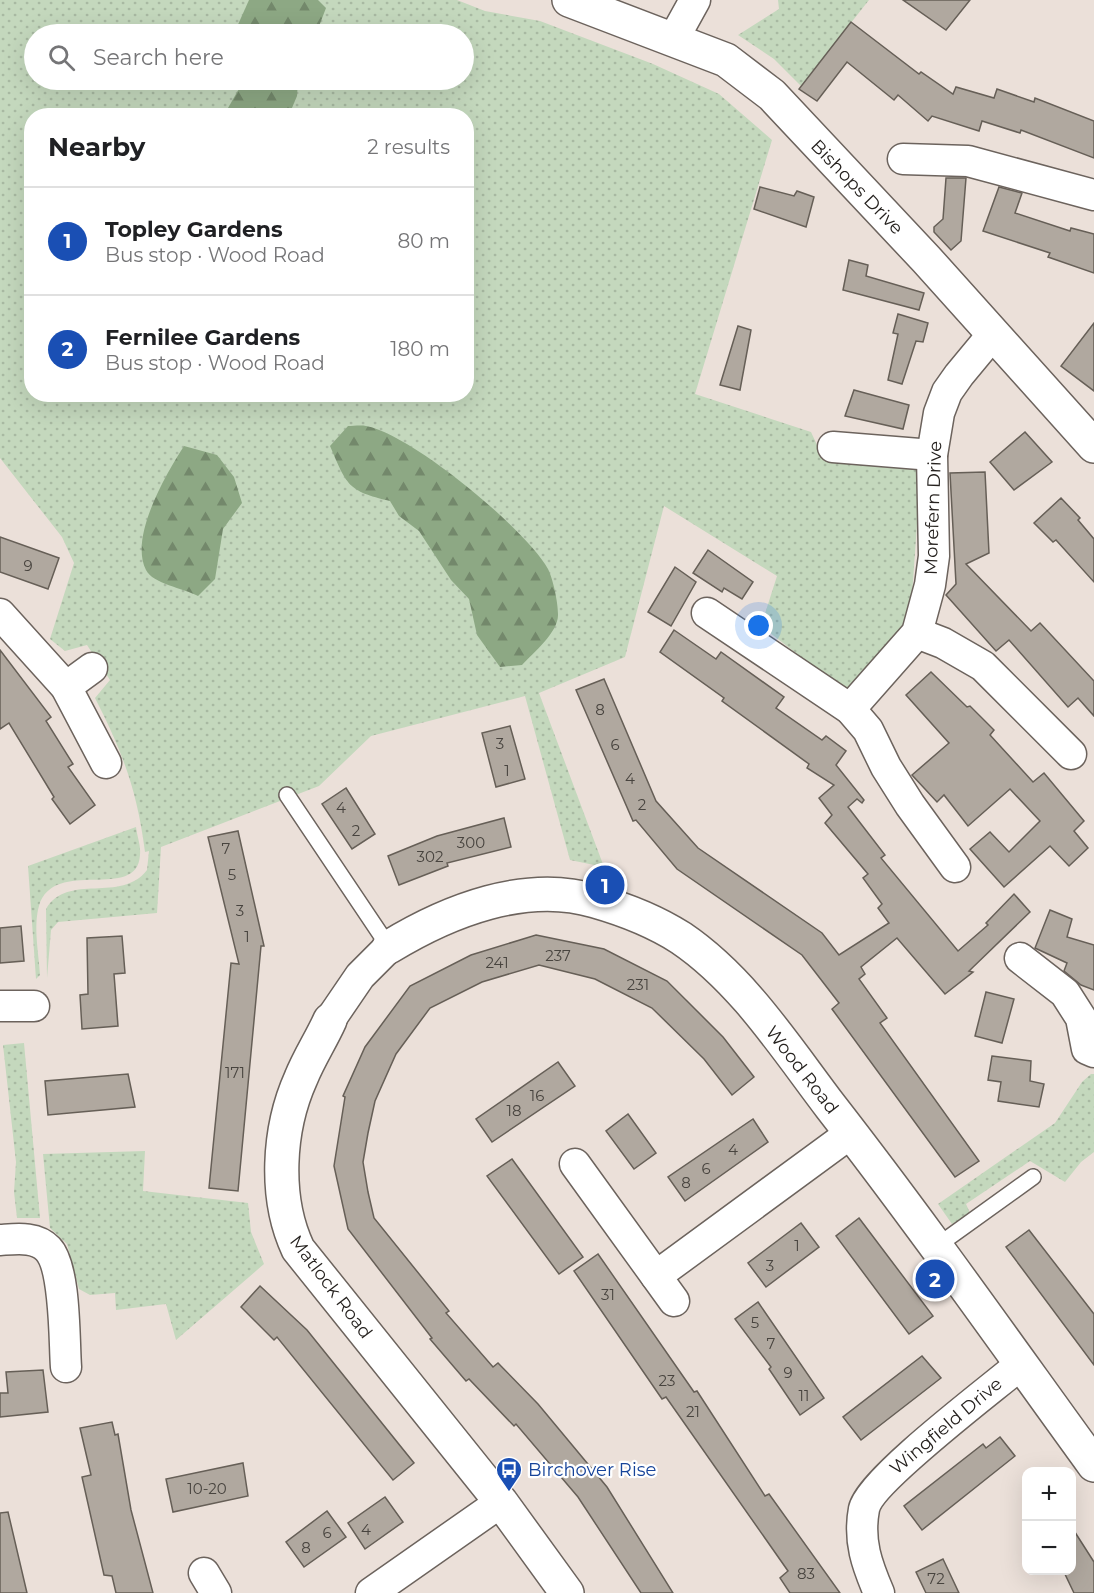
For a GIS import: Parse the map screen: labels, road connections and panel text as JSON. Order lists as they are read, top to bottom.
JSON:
{
  "streets": {
    "street": [
      "Bishops Drive",
      "Morefern Drive",
      "Wood Road",
      "Matlock Road",
      "Wingfield Drive"
    ]
  },
  "crossings": [
    ["Bishops Drive", "Morefern Drive"],
    ["Wood Road", "Matlock Road"],
    ["Wood Road", "Wingfield Drive"]
  ],
  "places": {
    "bus stop": ["Birchover Rise"]
  },
  "house_numbers": [
    "9",
    "8",
    "3",
    "6",
    "1",
    "4",
    "2",
    "4",
    "2",
    "300",
    "7",
    "302",
    "5",
    "3",
    "1",
    "237",
    "241",
    "231",
    "171",
    "16",
    "18",
    "4",
    "6",
    "8",
    "1",
    "3",
    "31",
    "5",
    "7",
    "9",
    "23",
    "11",
    "21",
    "10-20",
    "4",
    "6",
    "8",
    "83",
    "72"
  ],
  "page": {
    "search": "Search here",
    "heading": ["Nearby", "2 results"],
    "list": [
      {
        "mark": "1",
        "name": "Topley Gardens",
        "note": "Bus stop · Wood Road",
        "value": "80 m"
      },
      {
        "mark": "2",
        "name": "Fernilee Gardens",
        "note": "Bus stop · Wood Road",
        "value": "180 m"
      }
    ],
    "pins": ["1", "2"],
    "map_buttons": ["+", "−"]
  }
}
